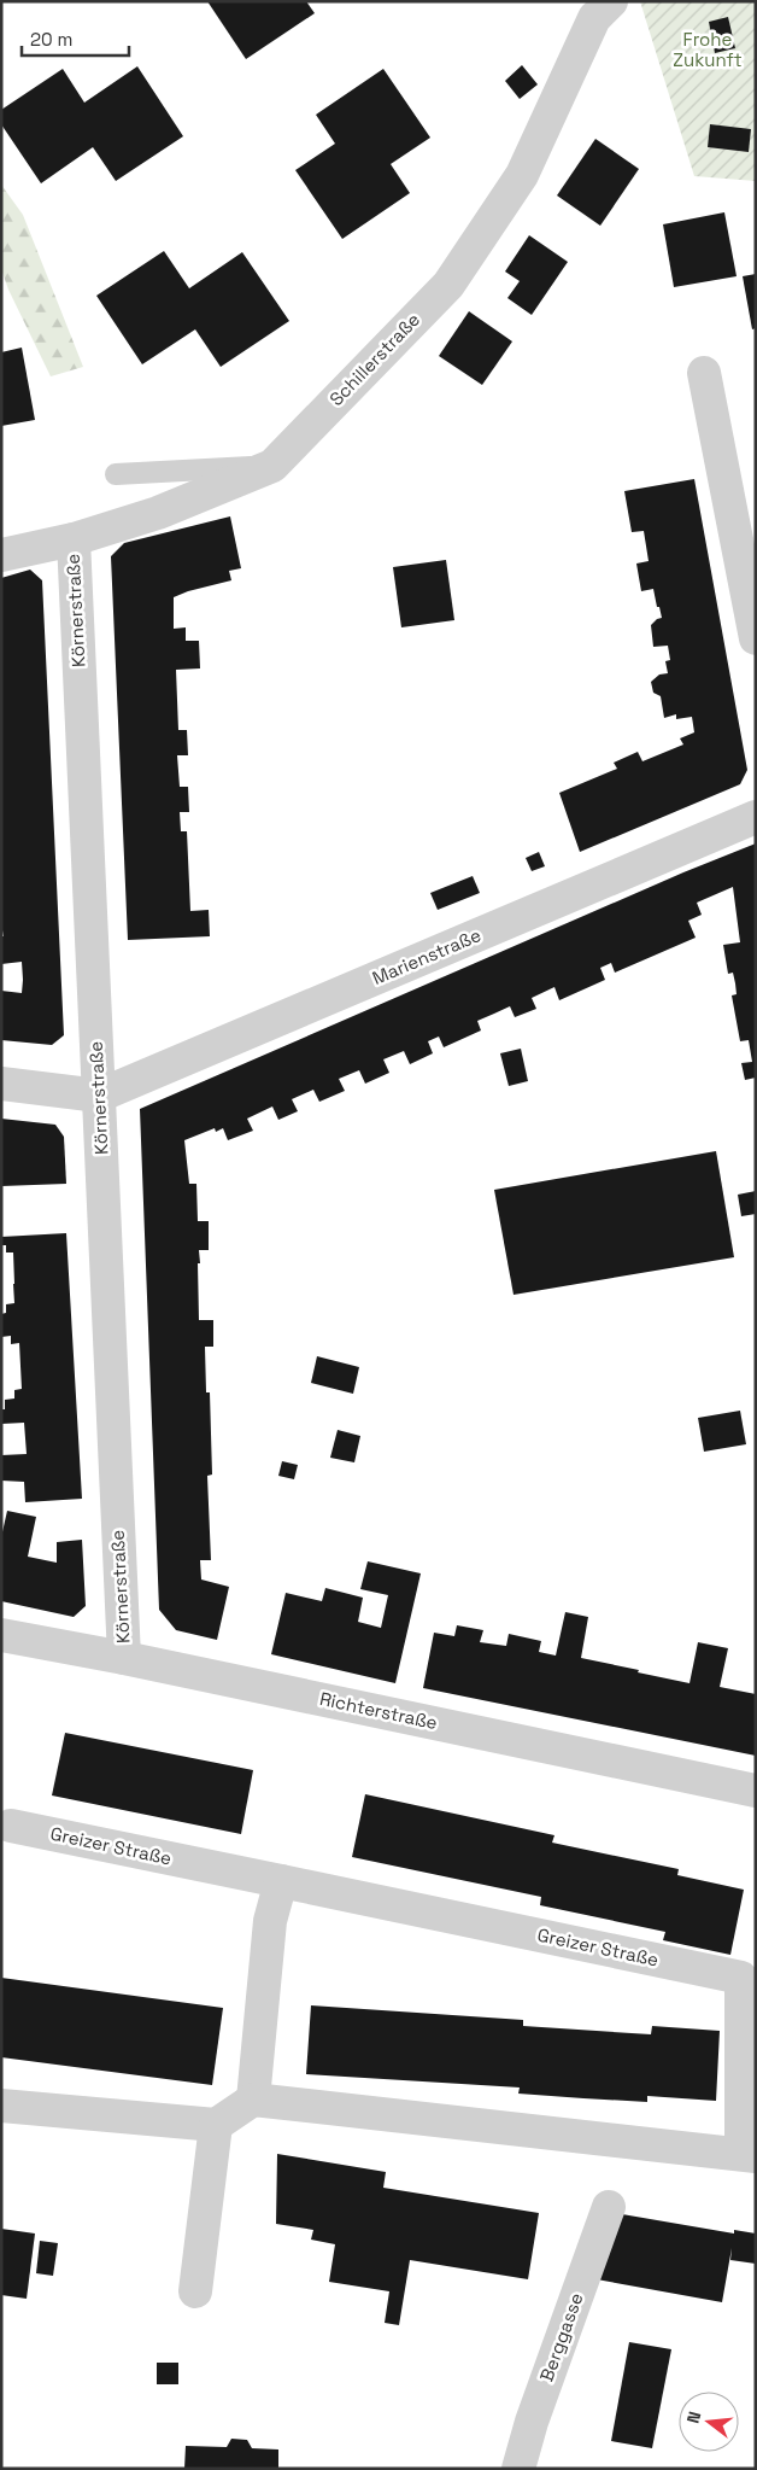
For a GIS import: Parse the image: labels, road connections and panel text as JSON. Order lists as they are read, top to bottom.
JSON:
{
  "streets": {
    "street": [
      "Schillerstraße",
      "Körnerstraße",
      "Marienstraße",
      "Richterstraße",
      "Greizer Straße",
      "Berggasse"
    ]
  },
  "crossings": [
    ["Schillerstraße", "Körnerstraße"],
    ["Körnerstraße", "Marienstraße"],
    ["Körnerstraße", "Richterstraße"]
  ],
  "parks": ["Frohe Zukunft"],
  "scale_bar": "20 m",
  "north": "left"
}
